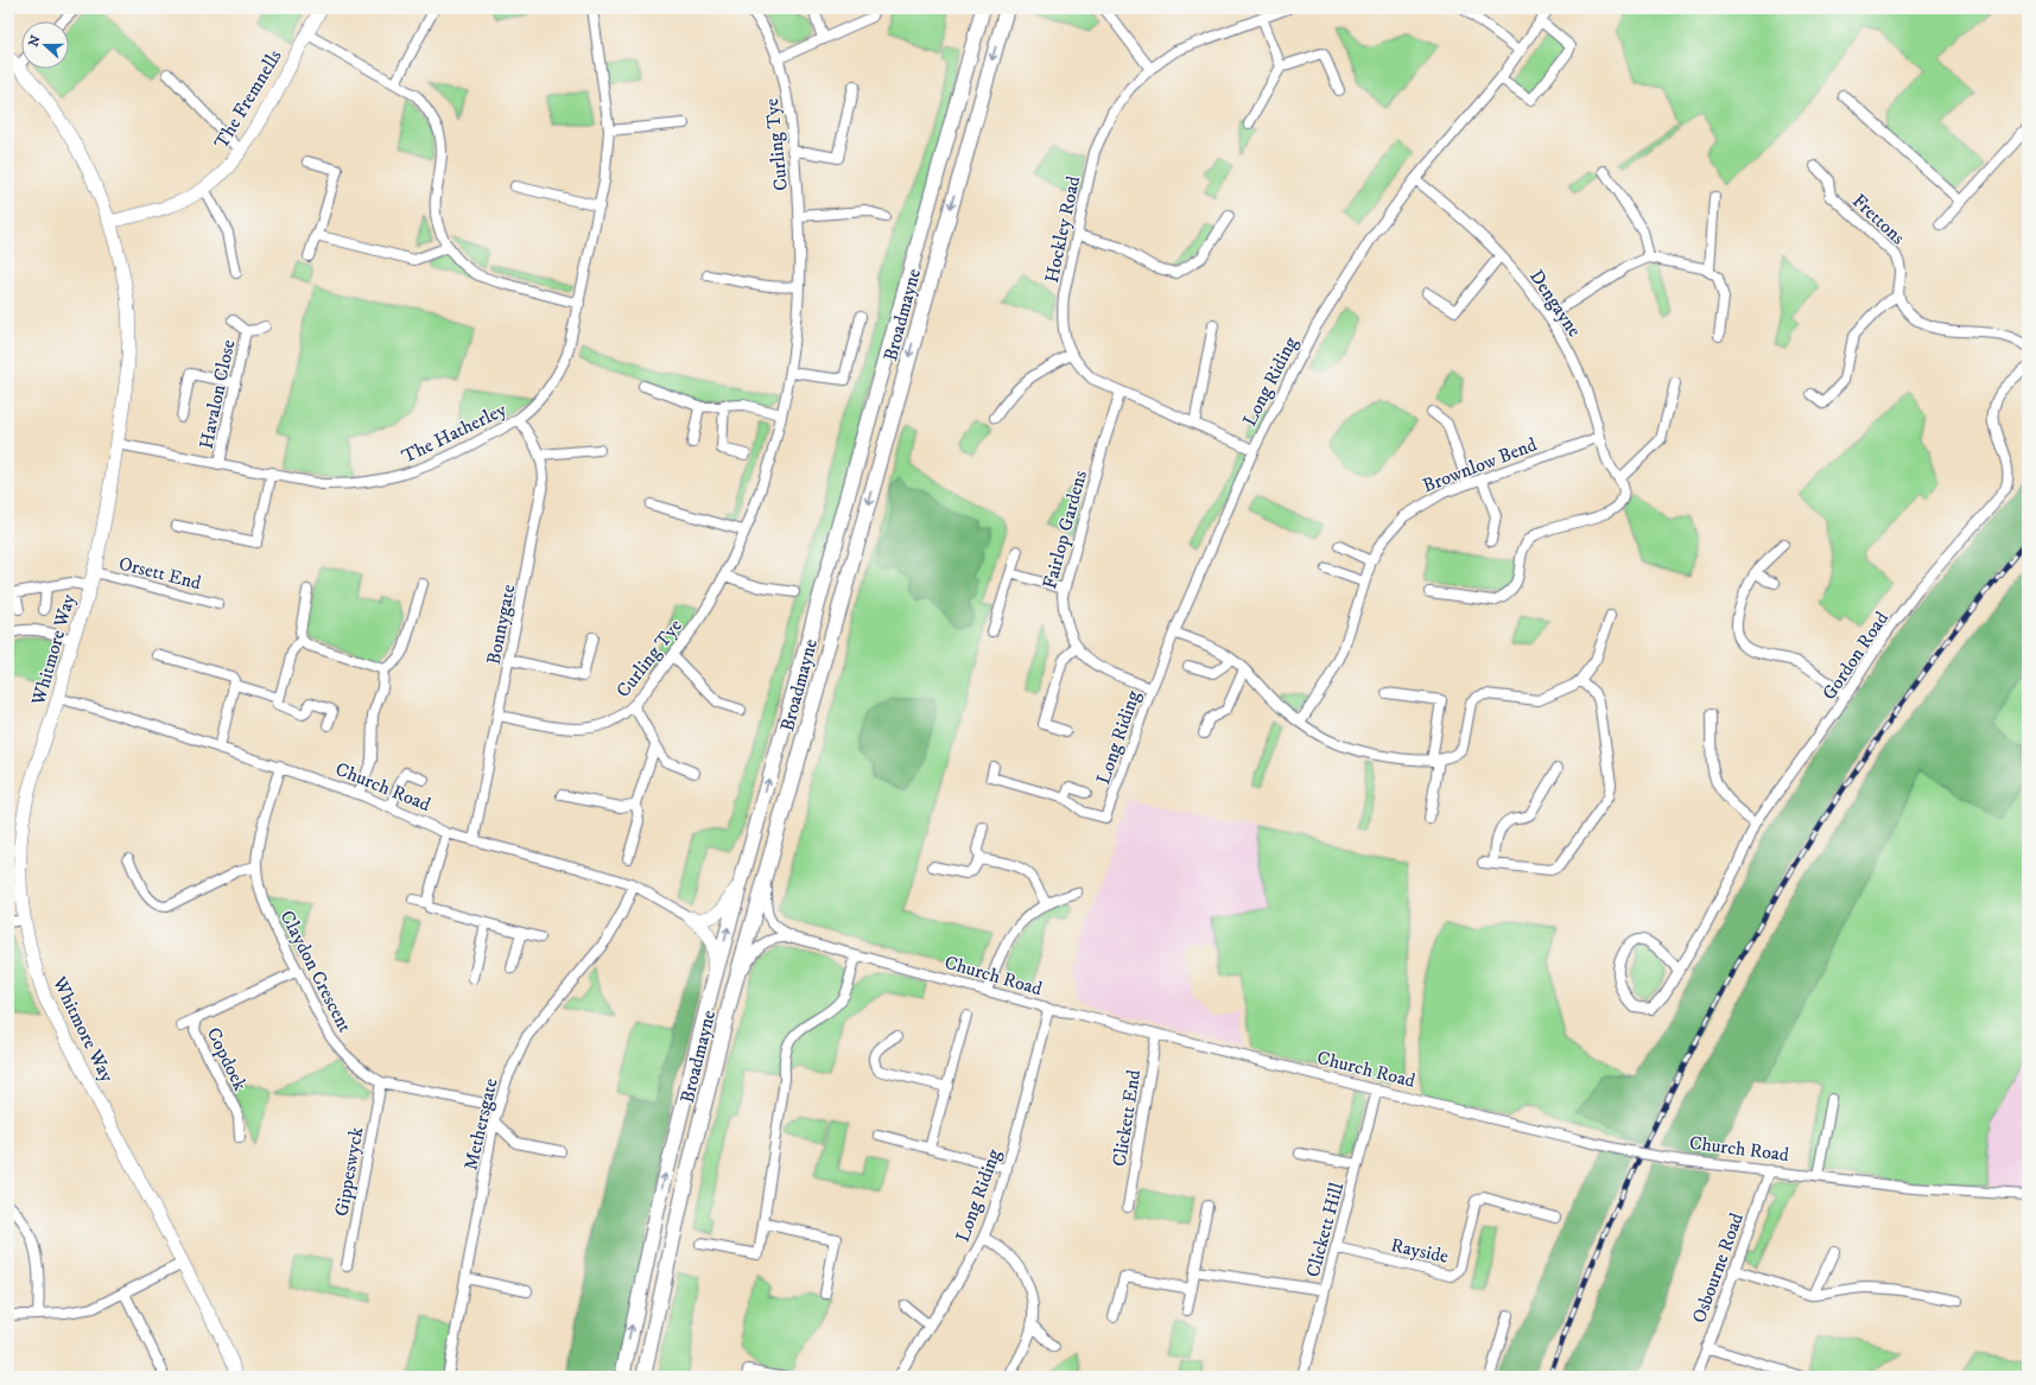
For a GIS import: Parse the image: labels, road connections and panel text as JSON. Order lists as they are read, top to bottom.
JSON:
{
  "streets": {
    "main road": ["Broadmayne"],
    "street": [
      "The Fremnells",
      "Curling Tye",
      "Frettons",
      "Hockley Road",
      "Dengayne",
      "Long Riding",
      "Havalon Close",
      "The Hatherley",
      "Brownlow Bend",
      "Fairlop Gardens",
      "Orsett End",
      "Bonnygate",
      "Whitmore Way",
      "Gordon Road",
      "Church Road",
      "Claydon Crescent",
      "Copdoek",
      "Clickett End",
      "Methersgate",
      "Gippeswyck",
      "Clickett Hill",
      "Rayside",
      "Osbourne Road"
    ]
  },
  "crossings": [
    ["The Fremnells", "Whitmore Way"],
    ["Curling Tye", "Bonnygate"],
    ["Hockley Road", "Long Riding"],
    ["Hockley Road", "Fairlop Gardens"],
    ["Dengayne", "Long Riding"],
    ["Dengayne", "Brownlow Bend"],
    ["Broadmayne", "Church Road"],
    ["Long Riding", "Fairlop Gardens"],
    ["Long Riding", "Church Road"],
    ["Havalon Close", "The Hatherley"],
    ["The Hatherley", "Bonnygate"],
    ["The Hatherley", "Whitmore Way"],
    ["Orsett End", "Whitmore Way"],
    ["Bonnygate", "Church Road"],
    ["Whitmore Way", "Church Road"],
    ["Church Road", "Claydon Crescent"],
    ["Church Road", "Clickett End"],
    ["Church Road", "Methersgate"],
    ["Church Road", "Clickett Hill"],
    ["Church Road", "Osbourne Road"],
    ["Claydon Crescent", "Copdoek"],
    ["Claydon Crescent", "Methersgate"],
    ["Claydon Crescent", "Gippeswyck"],
    ["Clickett Hill", "Rayside"]
  ],
  "north": "left"
}
